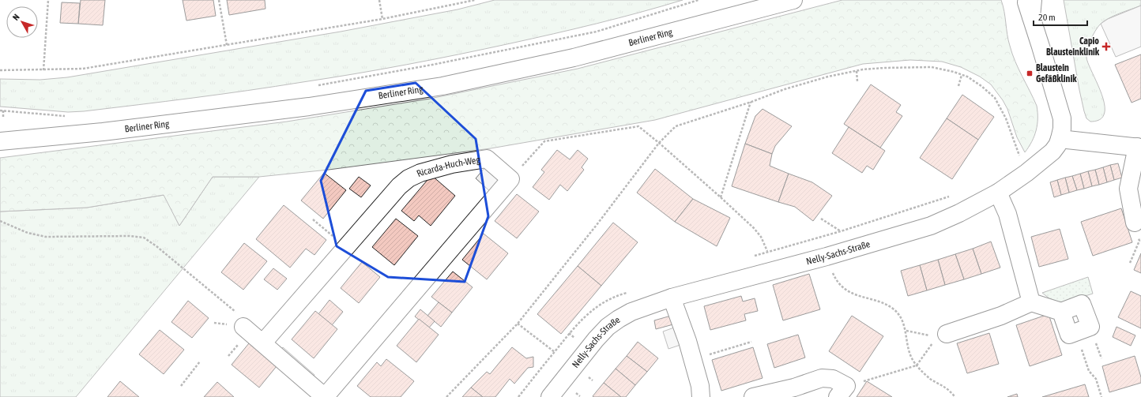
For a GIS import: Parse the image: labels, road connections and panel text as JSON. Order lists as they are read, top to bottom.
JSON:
{
  "streets": {
    "street": ["Berliner Ring", "Ricarda-Huch-Weg", "Nelly-Sachs-Straße"]
  },
  "places": {
    "health": ["Capio Blausteinklinik"],
    "transit": ["Blaustein Gefäßklinik"]
  },
  "scale_bar": "20 m",
  "north": "top left"
}
